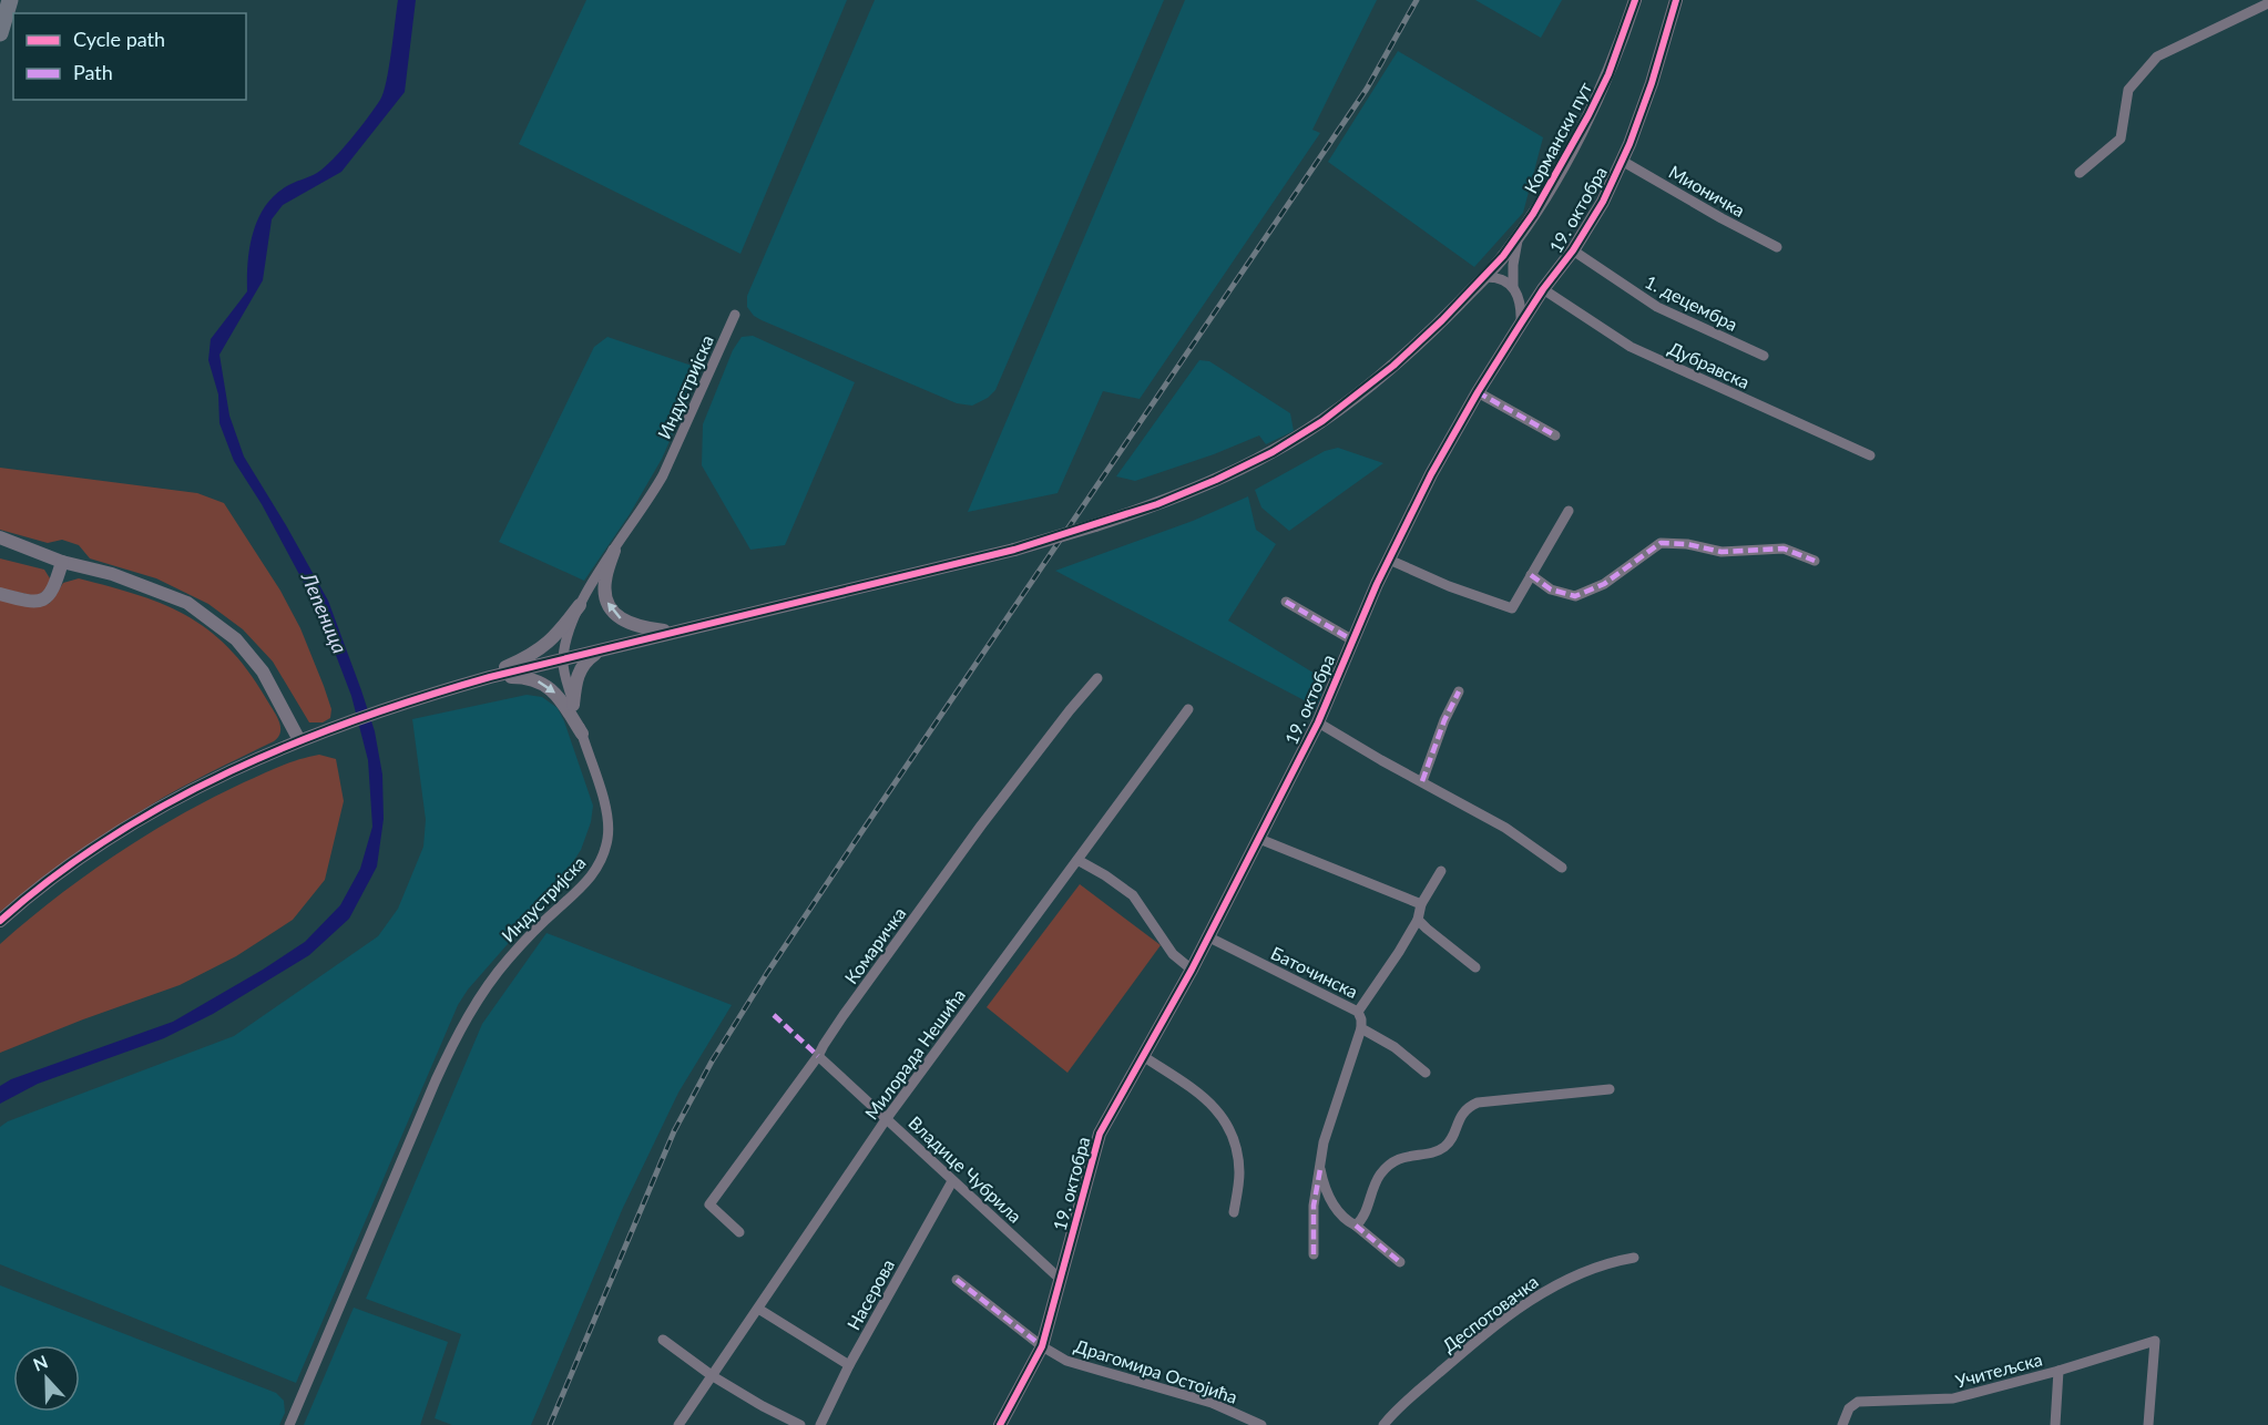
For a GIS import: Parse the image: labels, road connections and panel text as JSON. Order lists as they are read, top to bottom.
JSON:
{
  "streets": {
    "street": [
      "Кормански пут",
      "Мионичка",
      "19. октобра",
      "1. децембра",
      "Дубравска",
      "Индустријска",
      "Комаричка",
      "Баточинска",
      "Милорада Нешића",
      "Владице Чубрила",
      "Насерова",
      "Деспотовачка",
      "Учитељска",
      "Драгомира Остојића"
    ]
  },
  "crossings": [
    ["Кормански пут", "Индустријска"],
    ["Мионичка", "19. октобра"],
    ["19. октобра", "1. децембра"],
    ["19. октобра", "Дубравска"],
    ["19. октобра", "Баточинска"],
    ["19. октобра", "Владице Чубрила"],
    ["19. октобра", "Драгомира Остојића"],
    ["Комаричка", "Владице Чубрила"],
    ["Милорада Нешића", "Владице Чубрила"],
    ["Владице Чубрила", "Насерова"]
  ],
  "water": ["Лепеница"],
  "legend": ["Cycle path", "Path"],
  "north": "top"
}
